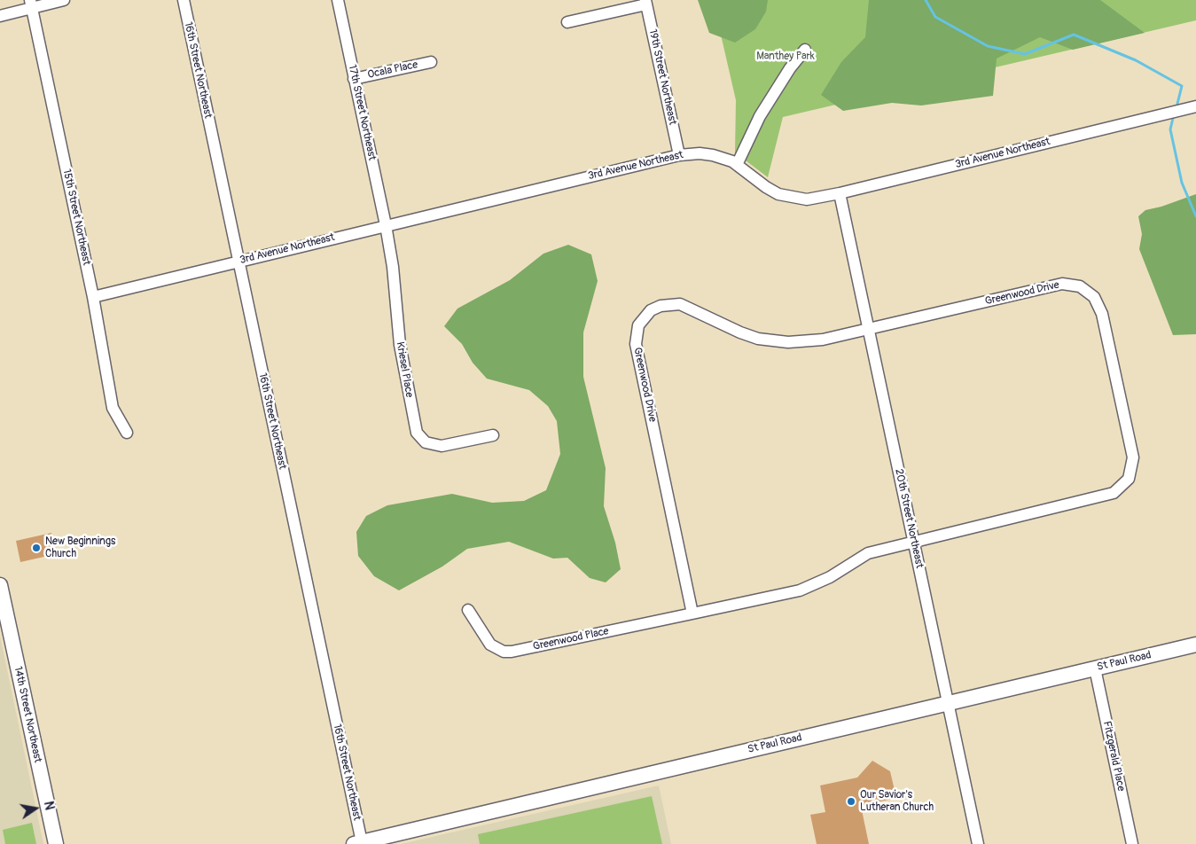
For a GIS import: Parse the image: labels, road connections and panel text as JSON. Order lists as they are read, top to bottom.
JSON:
{
  "streets": {
    "street": [
      "16th Street Northeast",
      "Ocala Place",
      "19th Street Northeast",
      "17th Street Northeast",
      "3rd Avenue Northeast",
      "15th Street Northeast",
      "Greenwood Drive",
      "Kriesel Place",
      "20th Street Northeast",
      "Greenwood Place",
      "St Paul Road",
      "14th Street Northeast",
      "Fitzgerald Place"
    ]
  },
  "crossings": [
    ["16th Street Northeast", "3rd Avenue Northeast"],
    ["16th Street Northeast", "St Paul Road"],
    ["Ocala Place", "17th Street Northeast"],
    ["19th Street Northeast", "3rd Avenue Northeast"],
    ["17th Street Northeast", "3rd Avenue Northeast"],
    ["17th Street Northeast", "Kriesel Place"],
    ["3rd Avenue Northeast", "15th Street Northeast"],
    ["3rd Avenue Northeast", "Kriesel Place"],
    ["3rd Avenue Northeast", "20th Street Northeast"],
    ["Greenwood Drive", "20th Street Northeast"],
    ["Greenwood Drive", "Greenwood Place"],
    ["20th Street Northeast", "St Paul Road"],
    ["St Paul Road", "Fitzgerald Place"]
  ],
  "parks": ["Manthey Park"],
  "places": ["New Beginnings Church", "Our Savior's Lutheran Church"],
  "north": "right"
}
